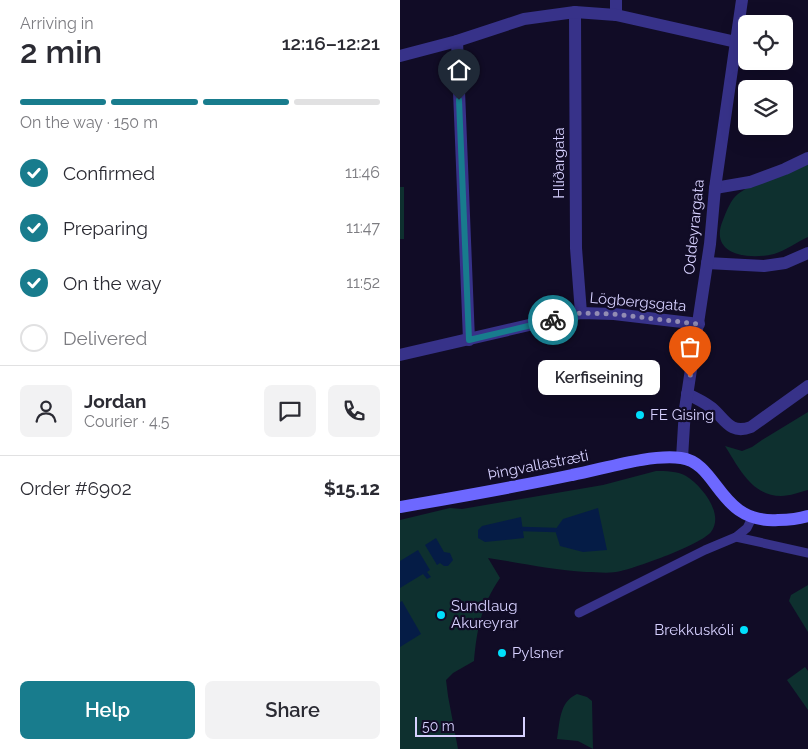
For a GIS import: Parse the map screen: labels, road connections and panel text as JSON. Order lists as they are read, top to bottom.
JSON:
{
  "streets": {
    "main road": ["Þingvallastræti"],
    "street": ["Hlíðargata", "Oddeyrargata", "Lögbergsgata"]
  },
  "crossings": [
    ["Hlíðargata", "Lögbergsgata"],
    ["Oddeyrargata", "Lögbergsgata"],
    ["Oddeyrargata", "Þingvallastræti"]
  ],
  "places": [
    "Kerfiseining",
    "FE Gising",
    "Sundlaug Akureyrar",
    "Brekkuskóli",
    "Pylsner"
  ],
  "scale_bar": "50 m",
  "page": {
    "heading": ["2 min", "Arriving in", "12:16–12:21"],
    "panel": [
      "Jordan",
      "Courier · 4.5",
      "Order #6902",
      "$15.12"
    ],
    "bar": "On the way · 150 m",
    "list": [
      ["Confirmed", "11:46"],
      ["Preparing", "11:47"],
      ["On the way", "11:52"],
      "Delivered"
    ],
    "bubble": "Kerfiseining",
    "buttons": ["Help", "Share"],
    "scale": "50 m"
  }
}
